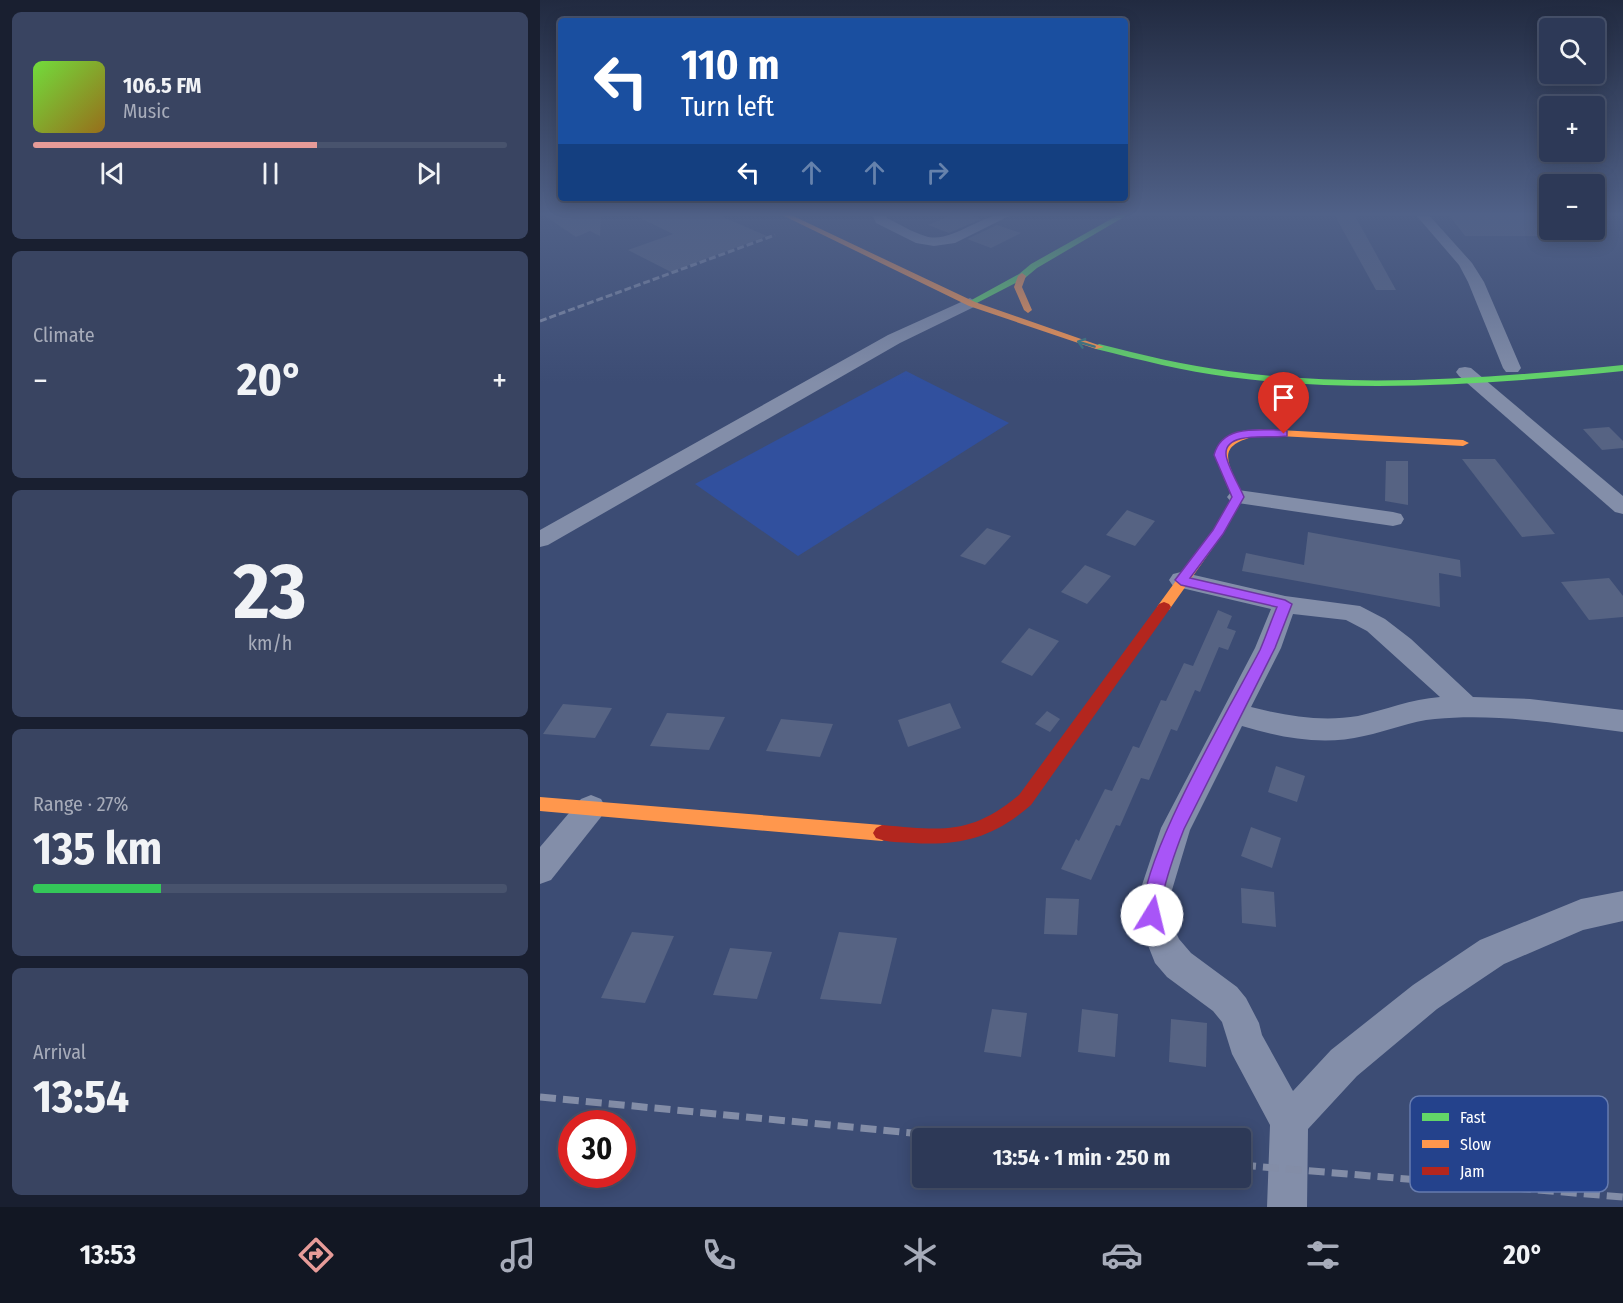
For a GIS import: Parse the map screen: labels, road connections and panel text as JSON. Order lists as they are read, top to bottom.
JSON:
{
  "legend": ["Fast", "Slow", "Jam"],
  "page": {
    "map_buttons": ["+", "−"],
    "turn": ["110 m", "Turn left"],
    "song": ["106.5 FM", "Music"],
    "tile": [
      "Climate",
      ["23", "km/h"],
      ["Range · 27%", "135 km"],
      ["Arrival", "13:54"]
    ],
    "heat": ["−", "20°", "+"],
    "limit": "30",
    "trip": "13:54 · 1 min · 250 m",
    "tabs": ["13:53", "20°"]
  }
}
